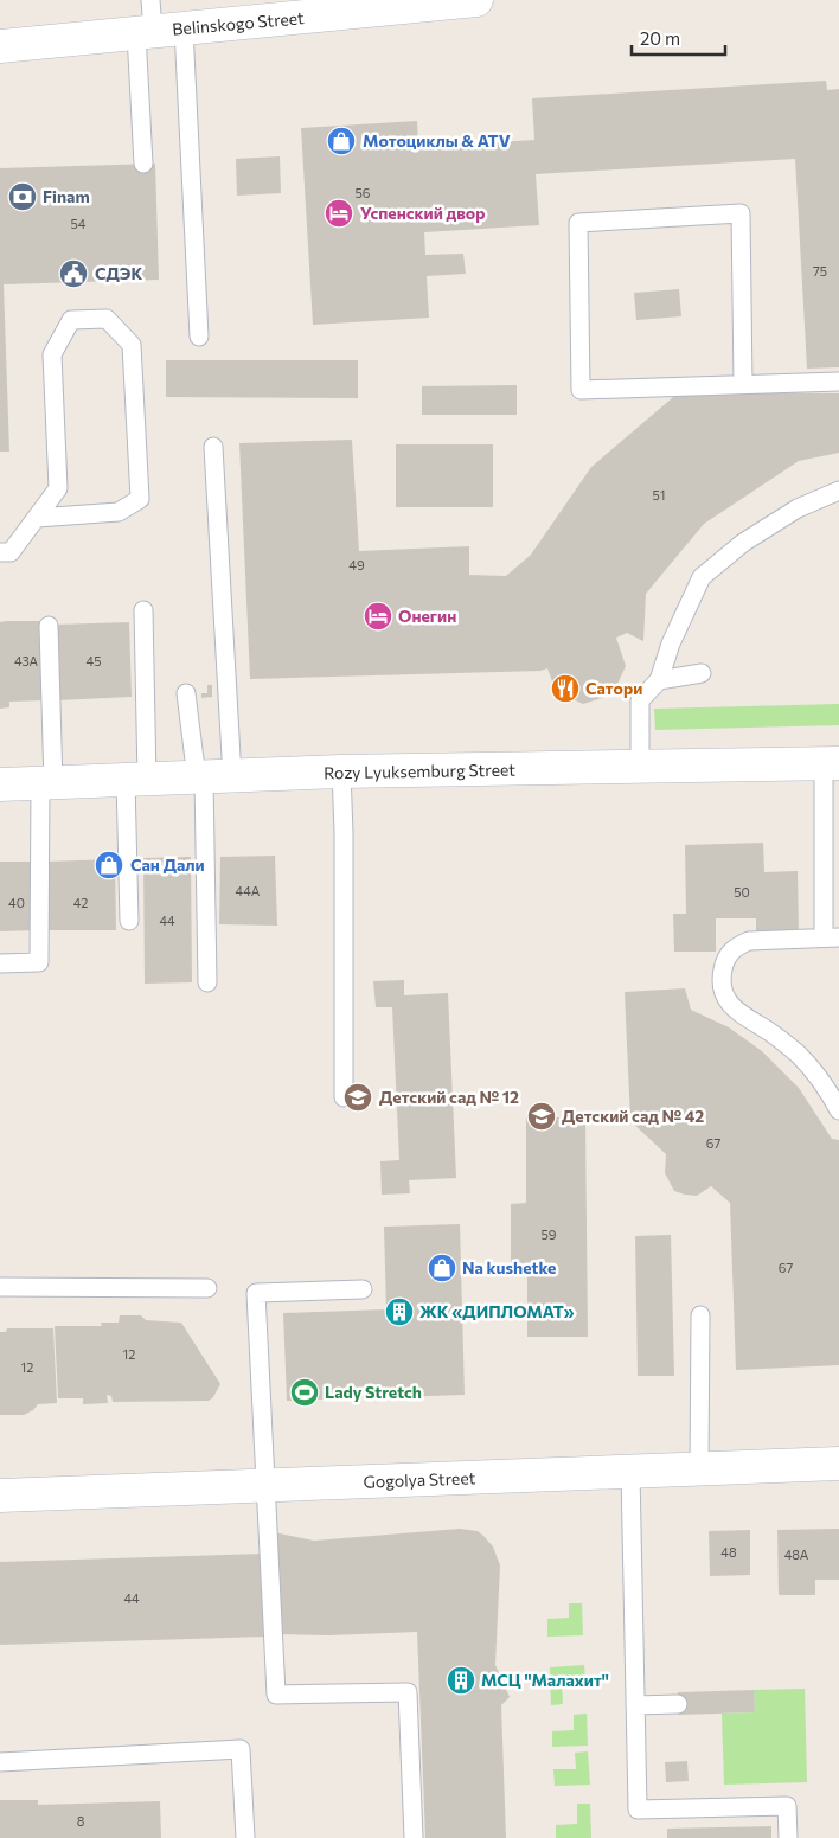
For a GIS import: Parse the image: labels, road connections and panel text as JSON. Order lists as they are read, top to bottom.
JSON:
{
  "streets": {
    "main road": ["Belinskogo Street", "Rozy Lyuksemburg Street", "Gogolya Street"]
  },
  "places": {
    "shop": ["Мотоциклы & ATV", "Сан Дали", "Na kushetke"],
    "bank": ["Finam"],
    "hotel": ["Успенский двор", "Онегин"],
    "public building": ["СДЭК"],
    "restaurant": ["Сатори"],
    "school or university": ["Детский сад № 12", "Детский сад № 42"],
    "building": ["ЖК «ДИПЛОМАТ»", "МСЦ \"Малахит\""],
    "sports": ["Lady Stretch"]
  },
  "house_numbers": [
    "56",
    "54",
    "75",
    "51",
    "49",
    "43А",
    "45",
    "44А",
    "50",
    "40",
    "42",
    "44",
    "67",
    "59",
    "67",
    "12",
    "12",
    "48",
    "48А",
    "44",
    "8"
  ],
  "scale_bar": "20 m"
}
